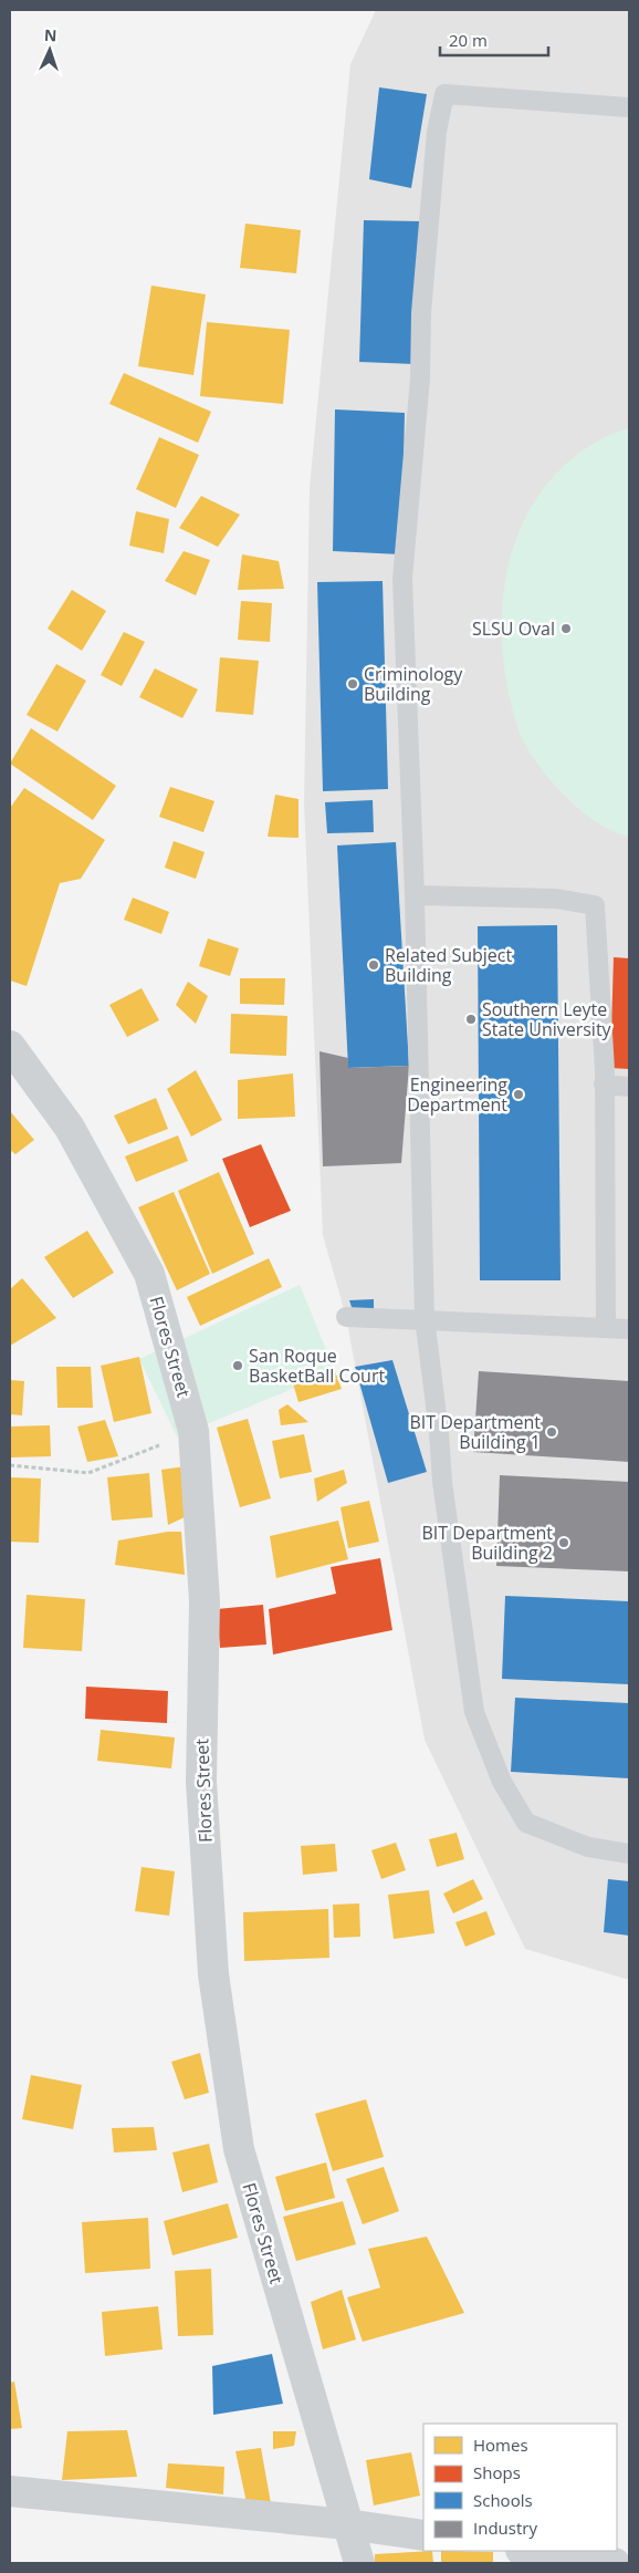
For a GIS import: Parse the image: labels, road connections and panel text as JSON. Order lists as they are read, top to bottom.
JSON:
{
  "streets": {
    "street": ["Flores Street"]
  },
  "places": [
    "SLSU Oval",
    "Criminology Building",
    "Related Subject Building",
    "Southern Leyte State University",
    "Engineering Department",
    "San Roque BasketBall Court",
    "BIT Department Building 1",
    "BIT Department Building 2"
  ],
  "legend": [
    "Homes",
    "Shops",
    "Schools",
    "Industry"
  ],
  "scale_bar": "20 m",
  "north": "top"
}
